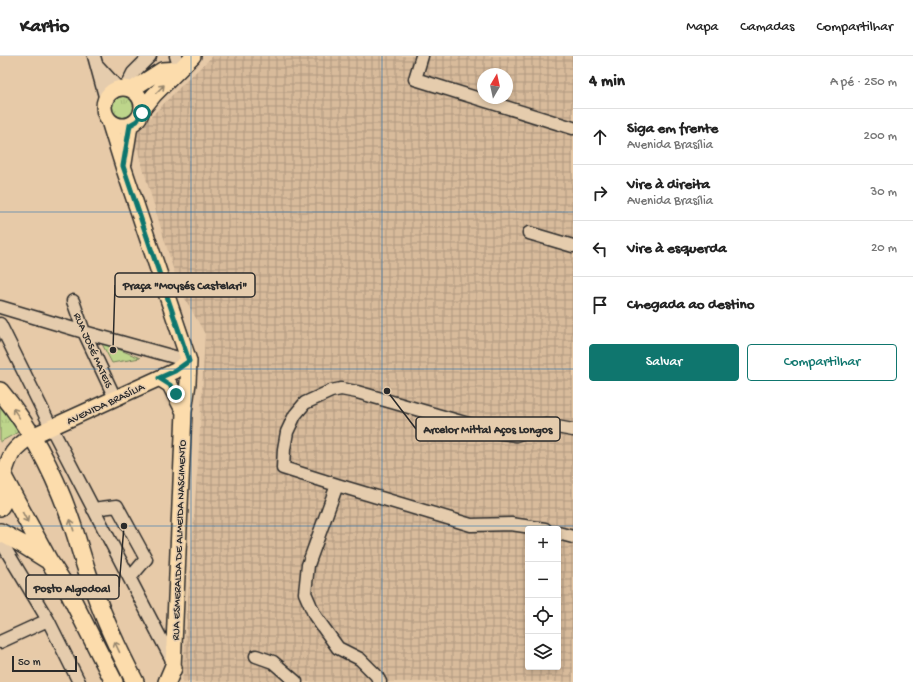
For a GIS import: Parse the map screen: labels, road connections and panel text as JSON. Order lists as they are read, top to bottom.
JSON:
{
  "streets": {
    "main road": ["AVENIDA BRASÍLIA", "RUA ESMERALDA DE ALMEIDA NASCIMENTO"],
    "street": ["RUA JOSÉ MATEIS"]
  },
  "crossings": [
    ["RUA JOSÉ MATEIS", "AVENIDA BRASÍLIA"],
    ["AVENIDA BRASÍLIA", "RUA ESMERALDA DE ALMEIDA NASCIMENTO"]
  ],
  "places": ["Praça \"Moysés Castelari\"", "Arcelor Mittal Aços Longos", "Posto Algodoal"],
  "scale_bar": "50 m",
  "north": "top",
  "page": {
    "header": "Kartio",
    "nav": ["Mapa", "Camadas", "Compartilhar"],
    "heading": ["4 min", "A pé · 250 m"],
    "list": [
      ["Siga em frente", "Avenida Brasília", "200 m"],
      ["Vire à direita", "Avenida Brasília", "30 m"],
      ["Vire à esquerda", "20 m"],
      "Chegada ao destino"
    ],
    "buttons": ["Salvar", "Compartilhar"],
    "map_buttons": ["+", "−"],
    "scale": "50 m"
  }
}
